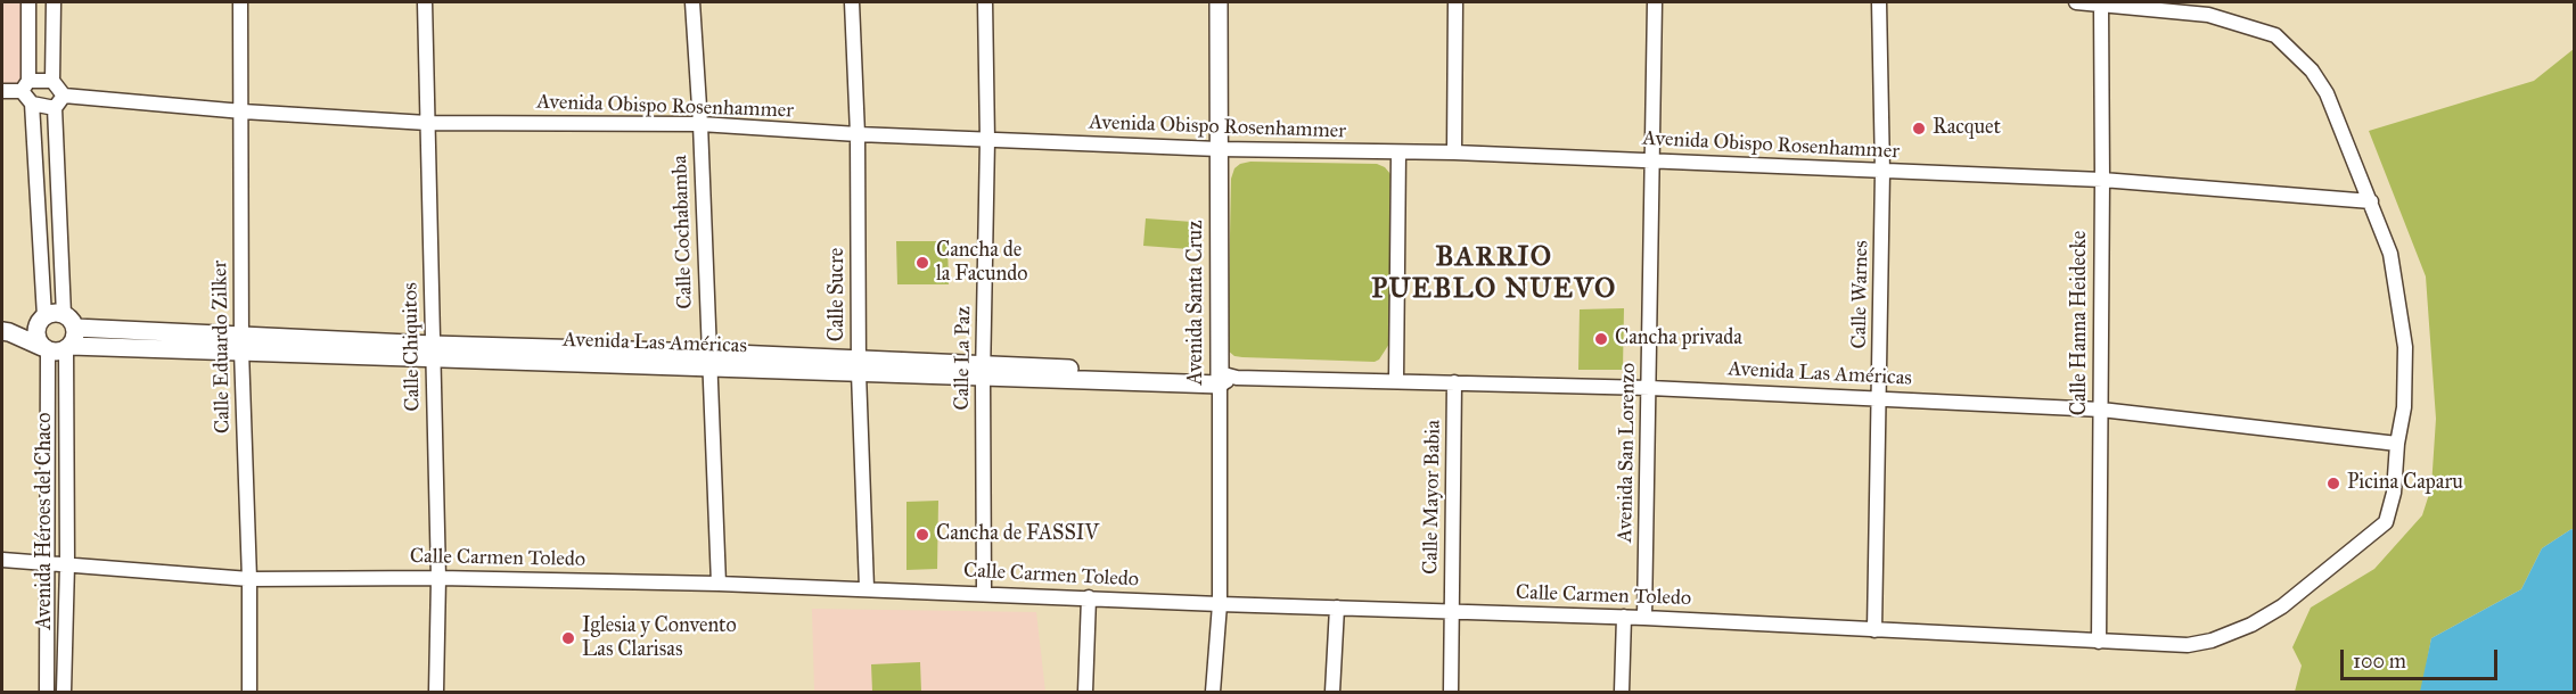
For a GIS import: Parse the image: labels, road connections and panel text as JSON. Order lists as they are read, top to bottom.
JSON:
{
  "streets": {
    "main road": ["Avenida Santa Cruz", "Avenida Las Américas"],
    "street": [
      "Avenida Obispo Rosenhammer",
      "Calle Cochabamba",
      "Calle Sucre",
      "Calle Warnes",
      "Calle Hanna Heidecke",
      "Calle Eduardo Zilker",
      "Calle Chiquitos",
      "Calle La Paz",
      "Avenida San Lorenzo",
      "Calle Mayor Babia",
      "Avenida Héroes del Chaco",
      "Calle Carmen Toledo"
    ]
  },
  "crossings": [
    ["Avenida Obispo Rosenhammer", "Calle Cochabamba"],
    ["Avenida Obispo Rosenhammer", "Calle Sucre"],
    ["Avenida Obispo Rosenhammer", "Calle Warnes"],
    ["Avenida Obispo Rosenhammer", "Avenida Santa Cruz"],
    ["Avenida Obispo Rosenhammer", "Calle Hanna Heidecke"],
    ["Avenida Obispo Rosenhammer", "Calle Eduardo Zilker"],
    ["Avenida Obispo Rosenhammer", "Calle Chiquitos"],
    ["Avenida Obispo Rosenhammer", "Calle La Paz"],
    ["Avenida Obispo Rosenhammer", "Avenida San Lorenzo"],
    ["Avenida Obispo Rosenhammer", "Calle Carmen Toledo"],
    ["Calle Cochabamba", "Avenida Las Américas"],
    ["Calle Cochabamba", "Calle Carmen Toledo"],
    ["Calle Sucre", "Avenida Las Américas"],
    ["Calle Sucre", "Calle Carmen Toledo"],
    ["Calle Warnes", "Avenida Las Américas"],
    ["Calle Warnes", "Calle Carmen Toledo"],
    ["Avenida Santa Cruz", "Avenida Las Américas"],
    ["Avenida Santa Cruz", "Calle Carmen Toledo"],
    ["Calle Hanna Heidecke", "Avenida Las Américas"],
    ["Calle Hanna Heidecke", "Calle Carmen Toledo"],
    ["Avenida Las Américas", "Calle Eduardo Zilker"],
    ["Avenida Las Américas", "Calle Chiquitos"],
    ["Avenida Las Américas", "Calle La Paz"],
    ["Avenida Las Américas", "Avenida San Lorenzo"],
    ["Avenida Las Américas", "Calle Mayor Babia"],
    ["Avenida Las Américas", "Avenida Héroes del Chaco"],
    ["Avenida Las Américas", "Calle Carmen Toledo"],
    ["Calle Eduardo Zilker", "Calle Carmen Toledo"],
    ["Calle Chiquitos", "Calle Carmen Toledo"],
    ["Calle La Paz", "Calle Carmen Toledo"],
    ["Avenida San Lorenzo", "Calle Carmen Toledo"],
    ["Calle Mayor Babia", "Calle Carmen Toledo"],
    ["Avenida Héroes del Chaco", "Calle Carmen Toledo"]
  ],
  "districts": ["BARRIO PUEBLO NUEVO"],
  "places": [
    "Racquet",
    "Cancha de la Facundo",
    "Cancha privada",
    "Picina Caparu",
    "Cancha de FASSIV",
    "Iglesia y Convento Las Clarisas"
  ],
  "scale_bar": "100 m"
}
